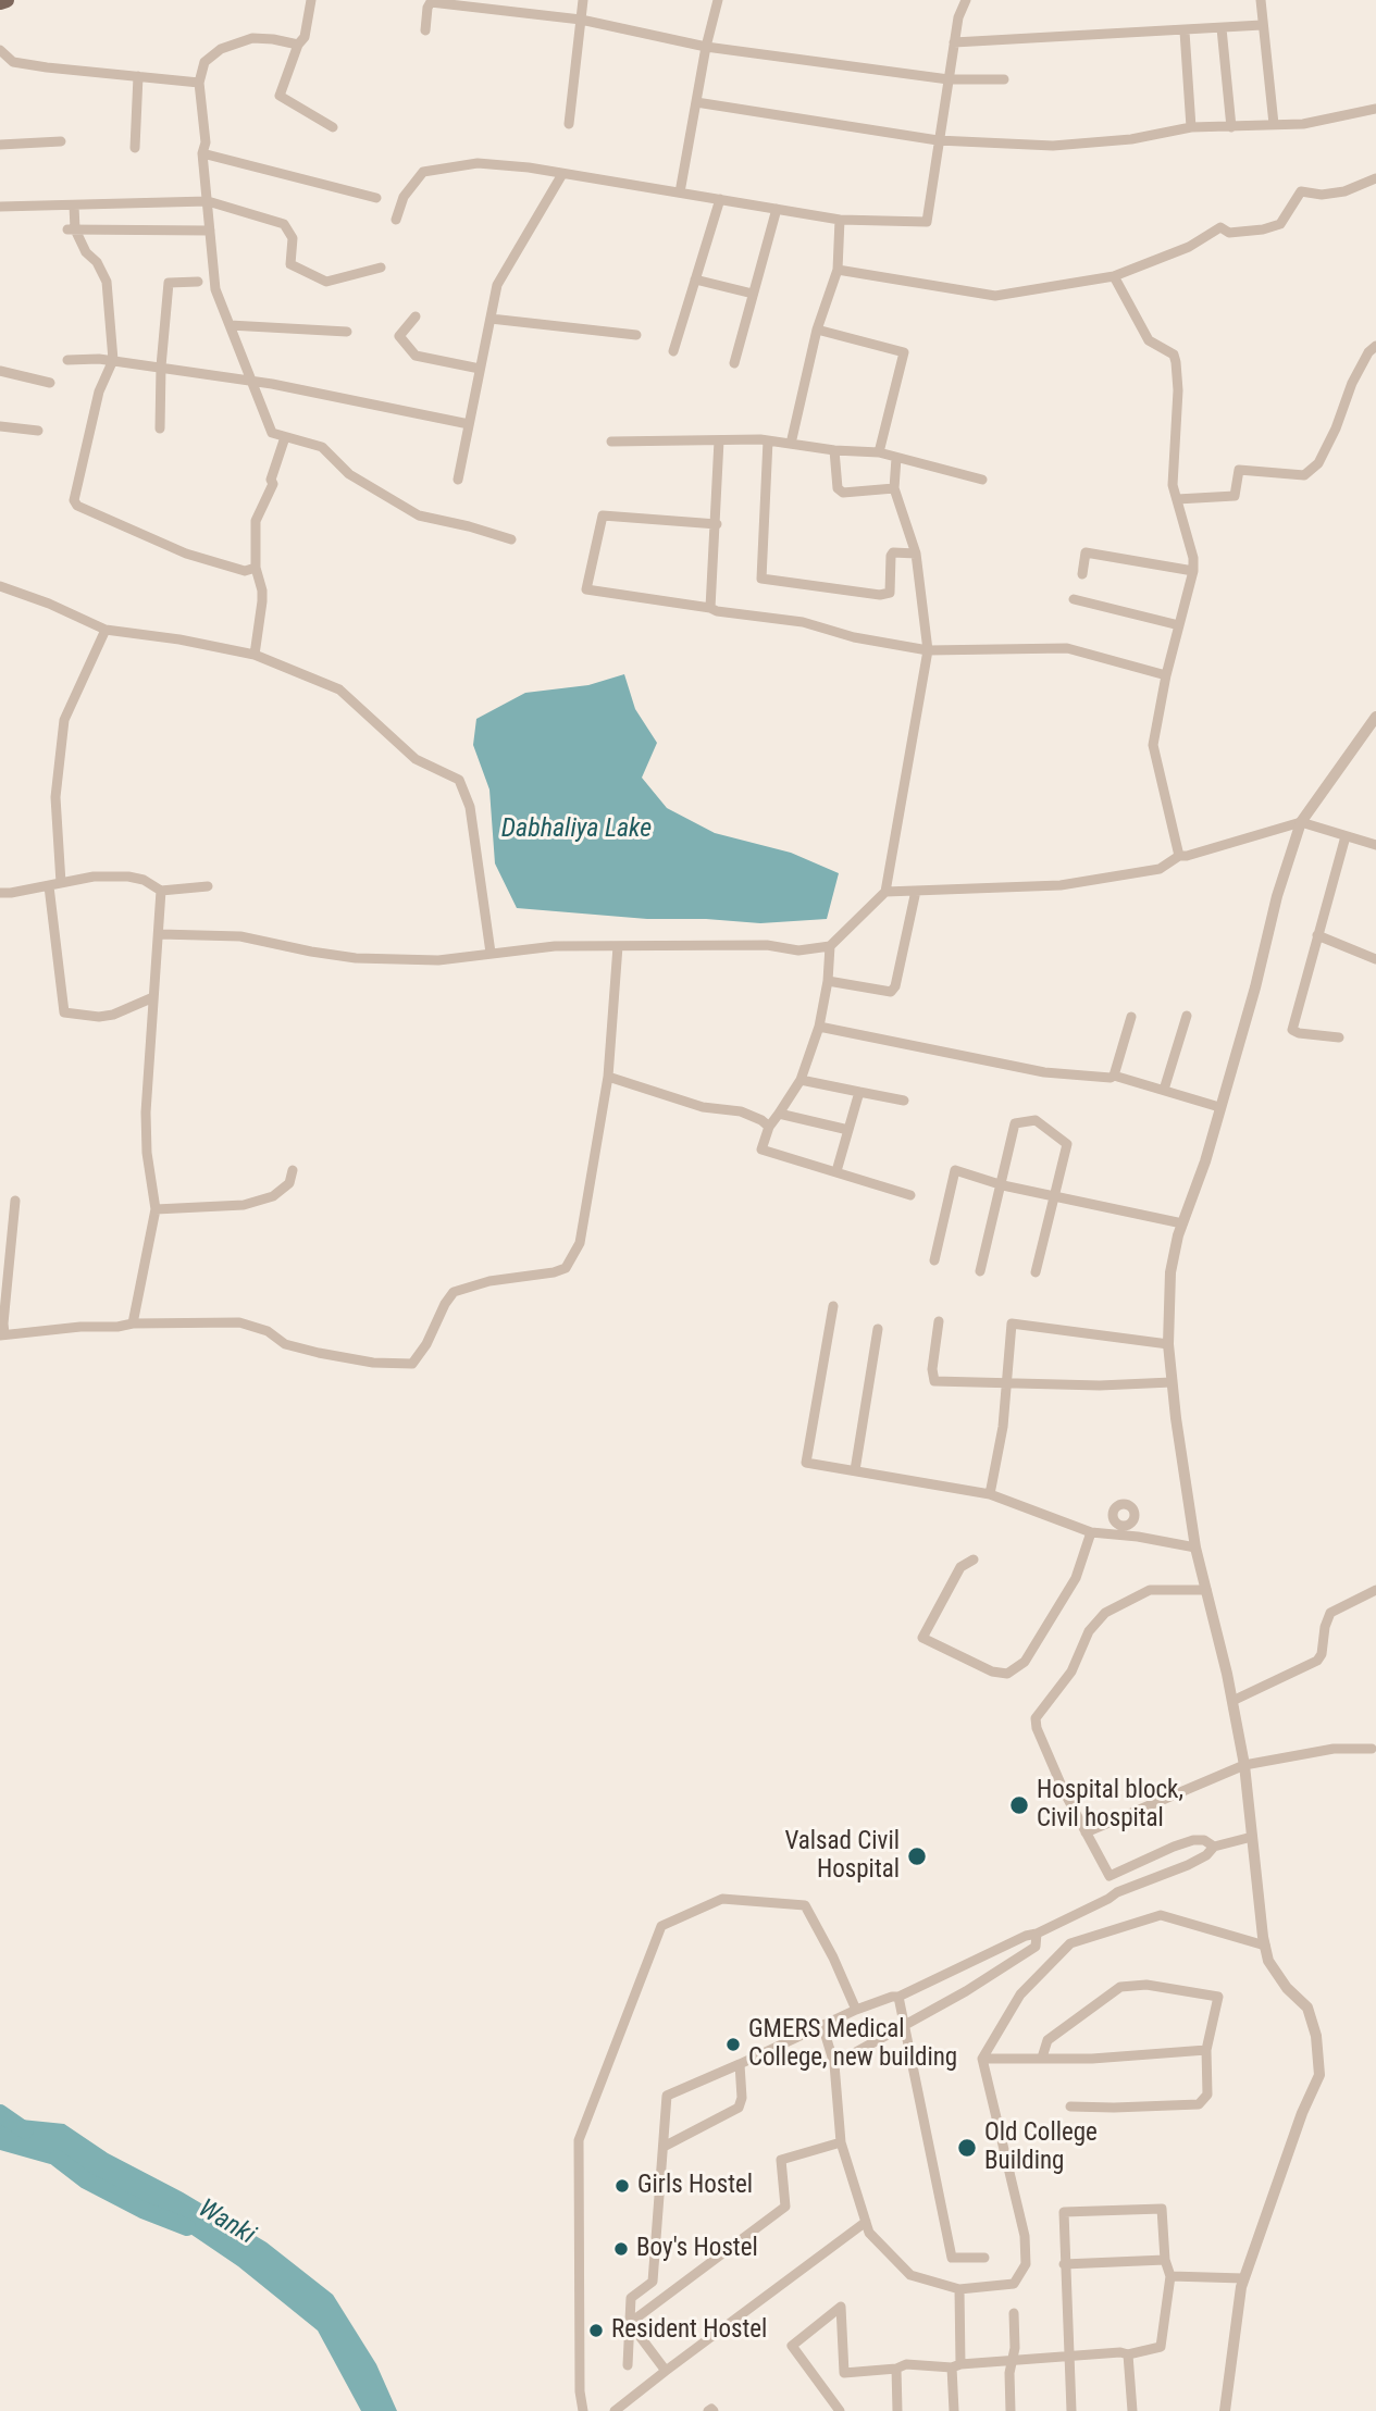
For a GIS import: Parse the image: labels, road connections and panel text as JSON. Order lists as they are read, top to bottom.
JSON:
{
  "water": ["Dabhaliya Lake", "Wanki"],
  "places": [
    "Hospital block, Civil hospital",
    "Valsad Civil Hospital",
    "GMERS Medical College, new building",
    "Old College Building",
    "Girls Hostel",
    "Boy's Hostel",
    "Resident Hostel"
  ]
}
